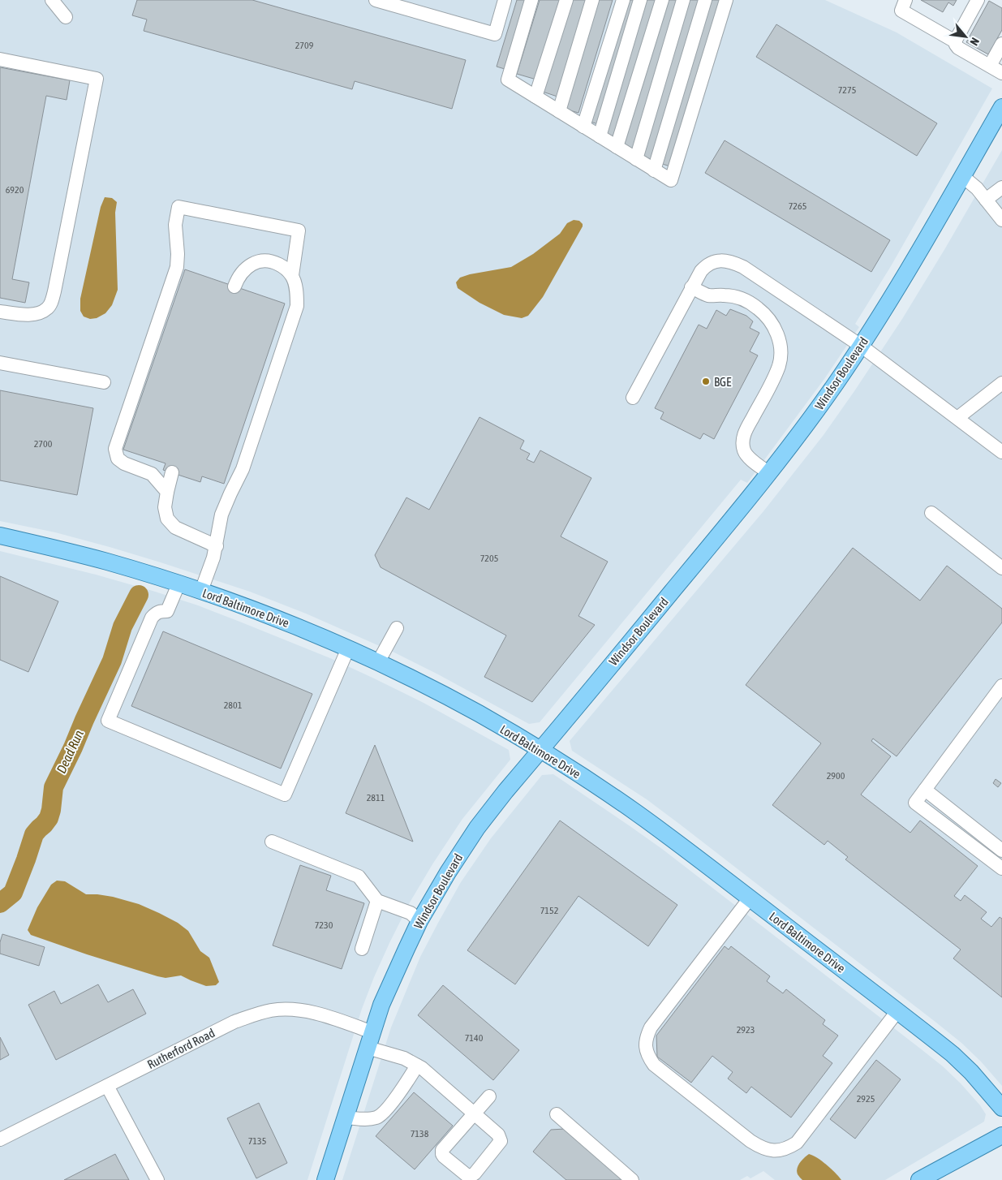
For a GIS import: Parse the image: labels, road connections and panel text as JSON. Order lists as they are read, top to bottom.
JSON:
{
  "streets": {
    "main road": ["Windsor Boulevard", "Lord Baltimore Drive"],
    "street": ["Rutherford Road"]
  },
  "crossings": [
    ["Windsor Boulevard", "Lord Baltimore Drive"],
    ["Windsor Boulevard", "Rutherford Road"]
  ],
  "water": ["Dead Run"],
  "places": ["BGE"],
  "house_numbers": [
    "2709",
    "7275",
    "6920",
    "7265",
    "2700",
    "7205",
    "2801",
    "2900",
    "2811",
    "7152",
    "7230",
    "2923",
    "7140",
    "2925",
    "7138",
    "7135"
  ],
  "north": "bottom right"
}
